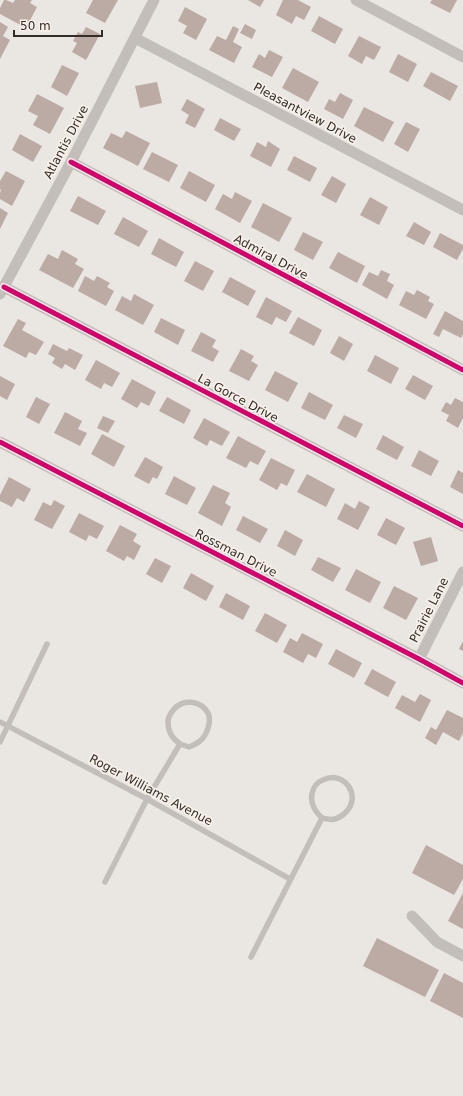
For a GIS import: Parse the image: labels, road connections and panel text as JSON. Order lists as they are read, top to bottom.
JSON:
{
  "streets": {
    "street": [
      "Pleasantview Drive",
      "Atlantis Drive",
      "Admiral Drive",
      "La Gorce Drive",
      "Rossman Drive",
      "Prairie Lane"
    ],
    "lane": ["Roger Williams Avenue"]
  },
  "crossings": [
    ["Pleasantview Drive", "Atlantis Drive"],
    ["Atlantis Drive", "Admiral Drive"],
    ["Atlantis Drive", "La Gorce Drive"],
    ["Rossman Drive", "Prairie Lane"]
  ],
  "scale_bar": "50 m"
}
